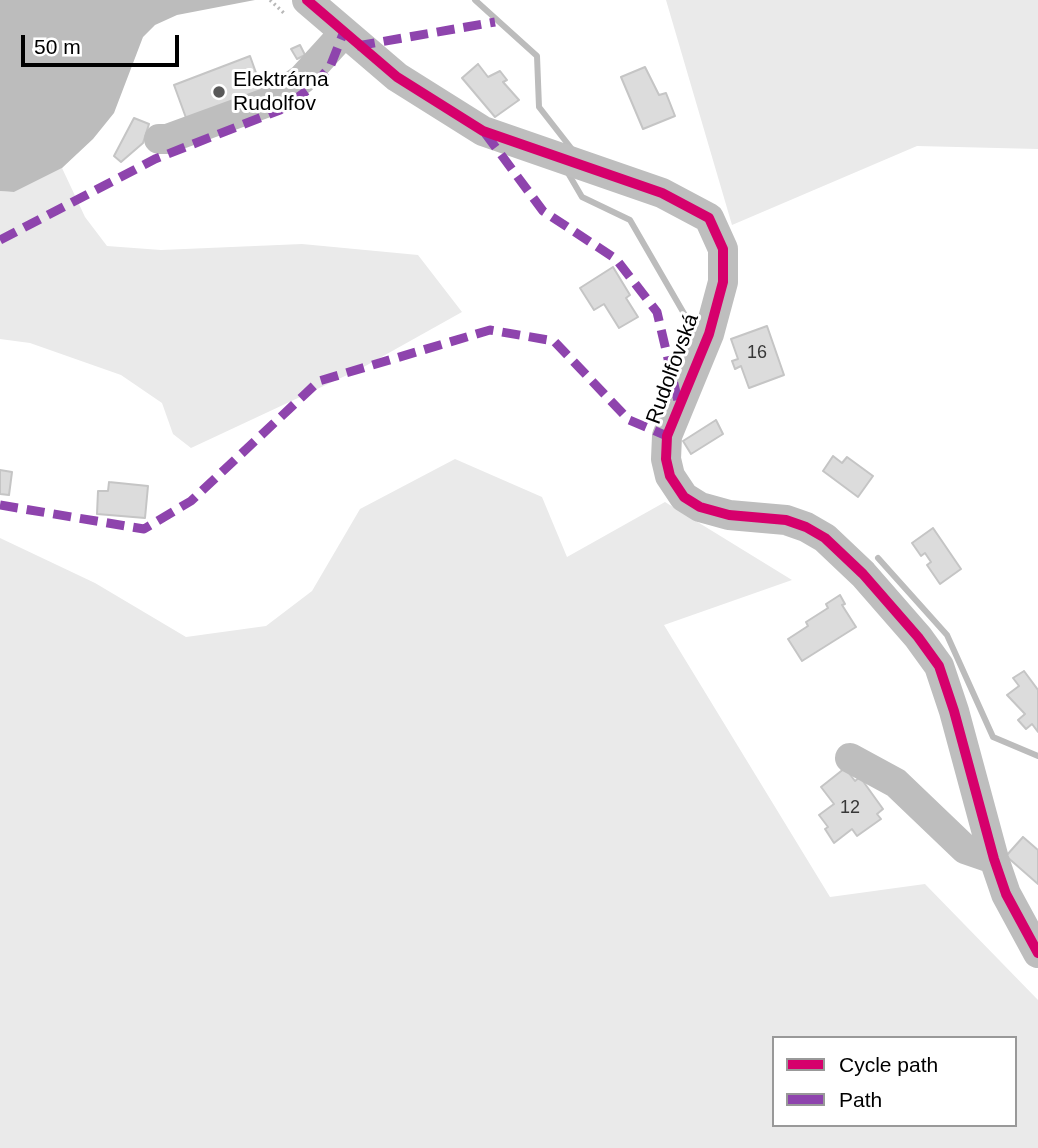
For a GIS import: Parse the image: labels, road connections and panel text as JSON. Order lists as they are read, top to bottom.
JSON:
{
  "streets": {
    "street": ["Rudolfovská"]
  },
  "places": ["Elektrárna Rudolfov"],
  "house_numbers": ["16", "12"],
  "legend": ["Cycle path", "Path"],
  "scale_bar": "50 m"
}
